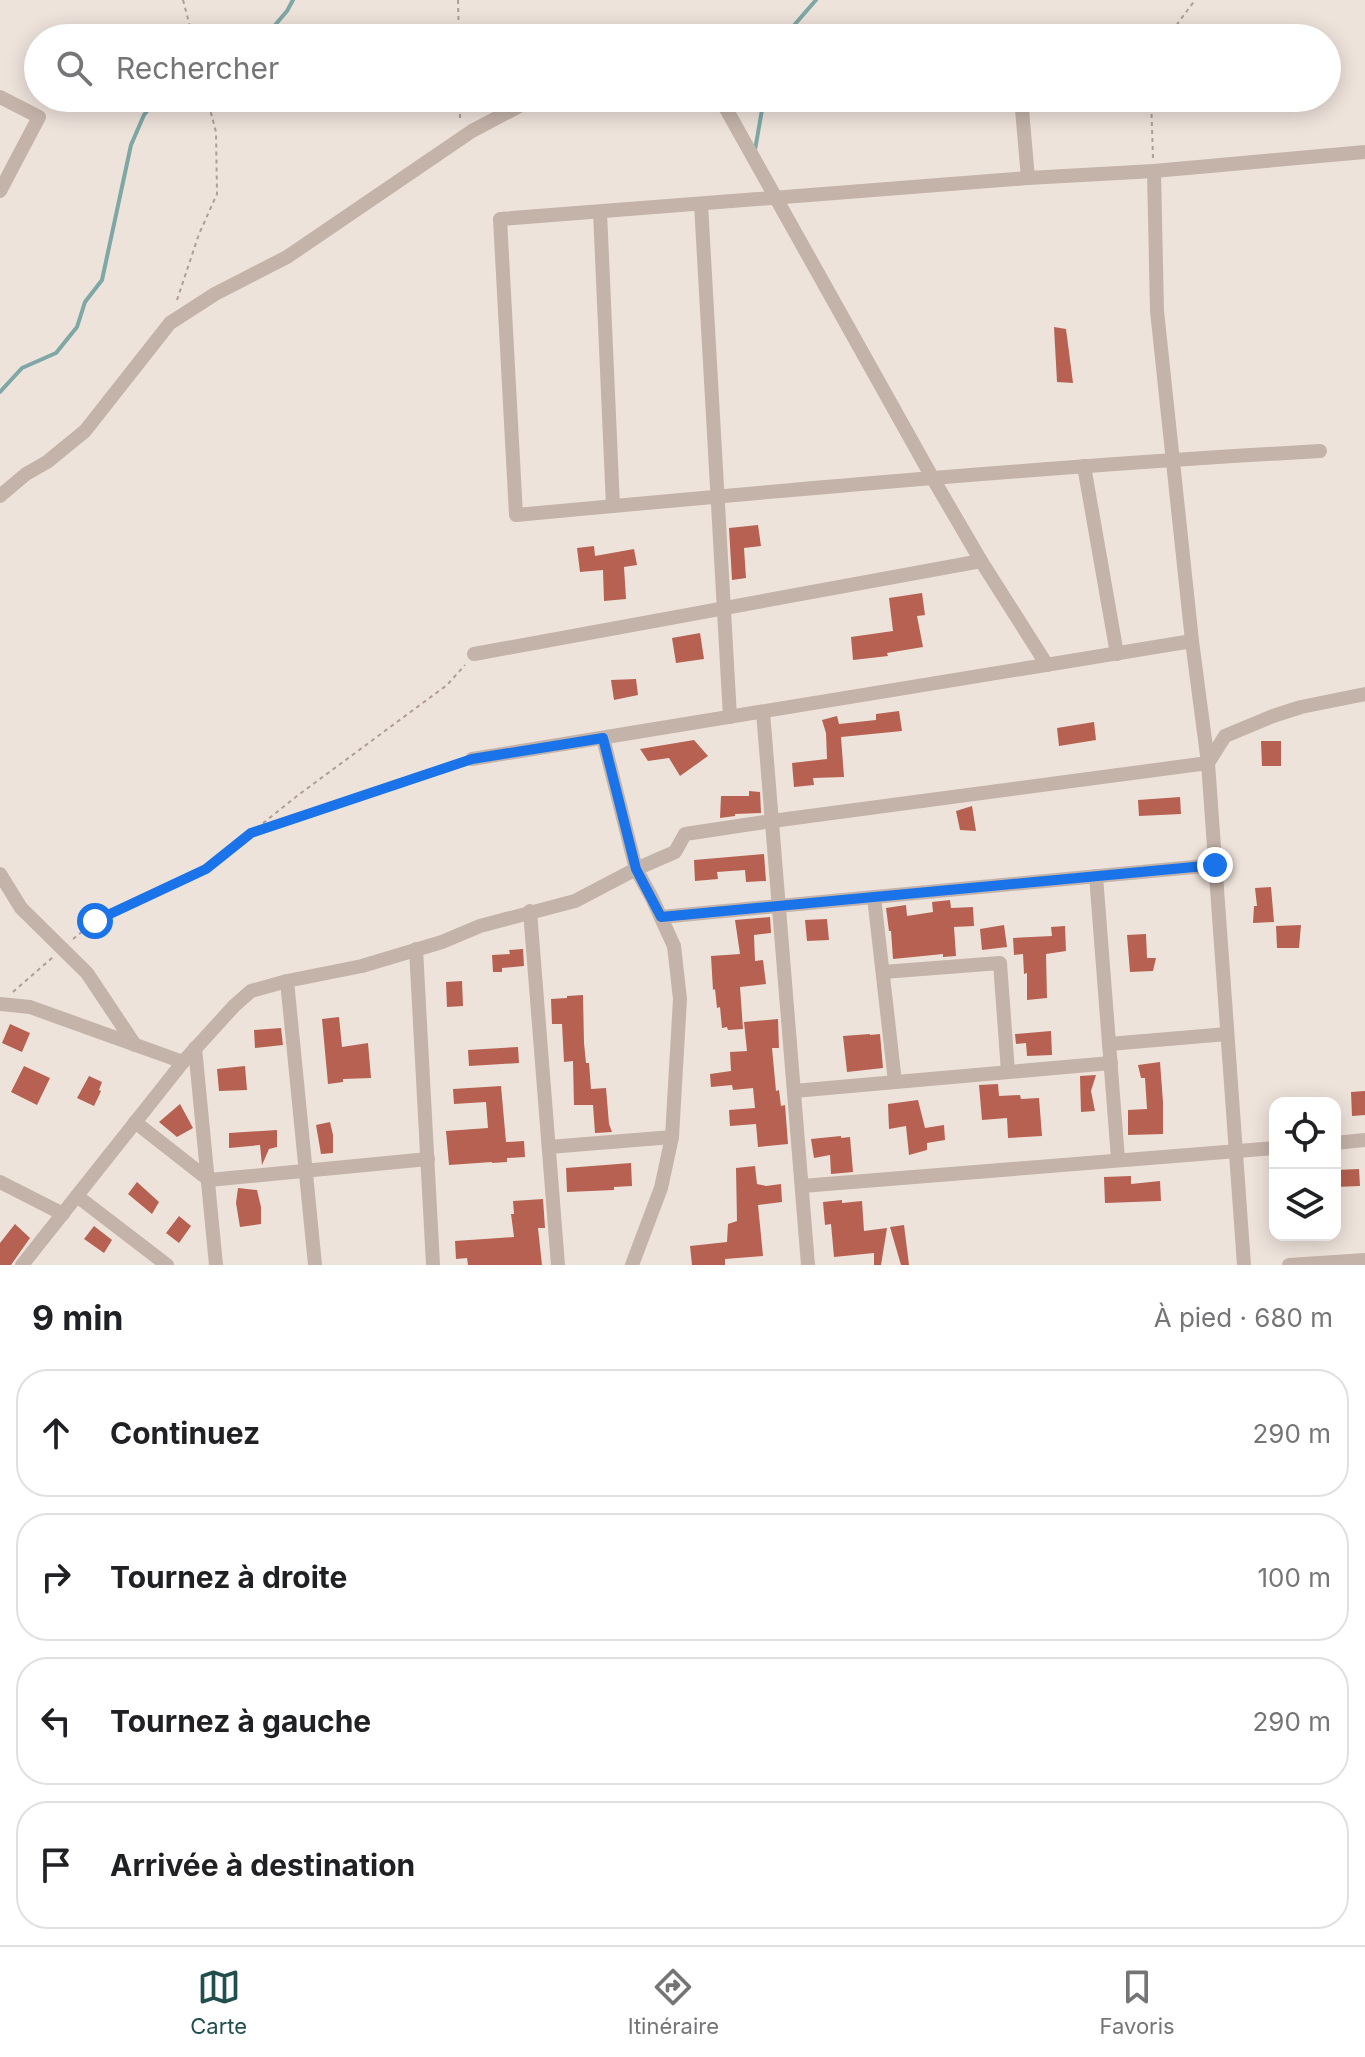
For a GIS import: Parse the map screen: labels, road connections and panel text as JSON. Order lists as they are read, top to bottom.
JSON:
{
  "page": {
    "search": "Rechercher",
    "heading": ["9 min", "À pied · 680 m"],
    "list": [
      ["Continuez", "290 m"],
      ["Tournez à droite", "100 m"],
      ["Tournez à gauche", "290 m"],
      "Arrivée à destination"
    ],
    "nav": ["Carte", "Itinéraire", "Favoris"]
  }
}
